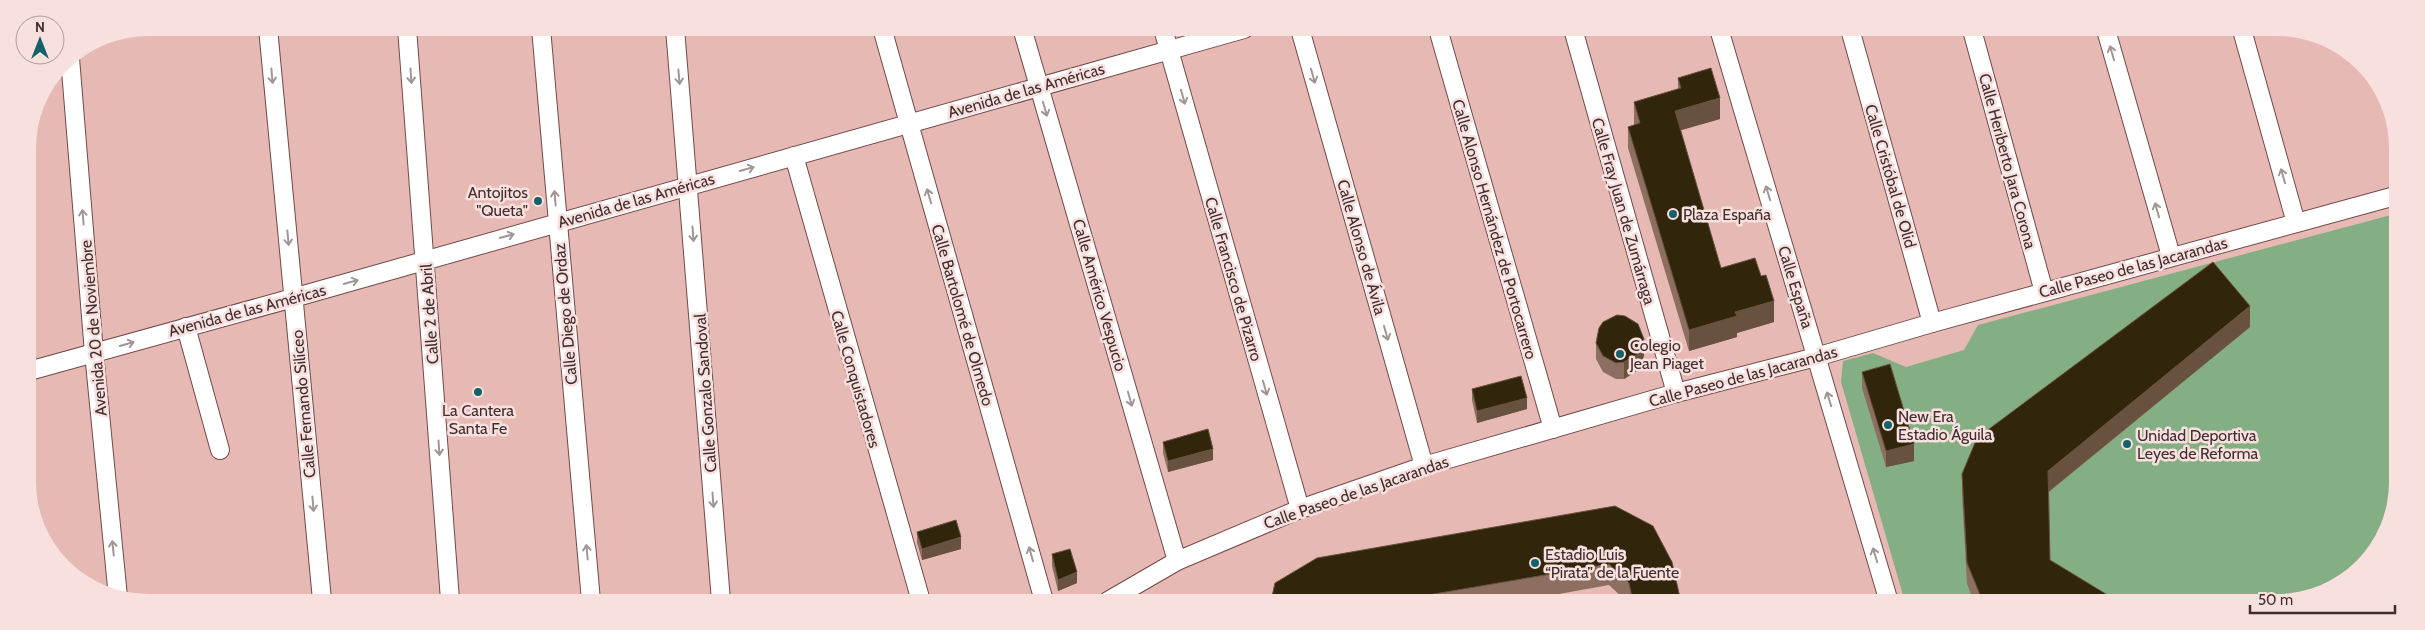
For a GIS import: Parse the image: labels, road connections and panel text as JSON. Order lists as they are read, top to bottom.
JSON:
{
  "streets": {
    "street": [
      "Avenida de las Américas",
      "Calle Heriberto Jara Corona",
      "Calle Cristóbal de Olid",
      "Calle Fray Juan de Zumárraga",
      "Calle Alonso Hernández de Portocarrero",
      "Calle Alonso de Ávila",
      "Calle Paseo de las Jacarandas",
      "Calle Francisco de Pizarro",
      "Calle España",
      "Calle Américo Vespucio",
      "Calle 2 de Abril",
      "Calle Diego de Ordaz",
      "Calle Bartolomé de Olmedo",
      "Avenida 20 de Noviembre",
      "Calle Conquistadores",
      "Calle Gonzalo Sandoval",
      "Calle Fernando Silíceo"
    ]
  },
  "crossings": [
    ["Avenida de las Américas", "Calle Francisco de Pizarro"],
    ["Avenida de las Américas", "Calle Américo Vespucio"],
    ["Avenida de las Américas", "Calle 2 de Abril"],
    ["Avenida de las Américas", "Calle Diego de Ordaz"],
    ["Avenida de las Américas", "Calle Bartolomé de Olmedo"],
    ["Avenida de las Américas", "Avenida 20 de Noviembre"],
    ["Avenida de las Américas", "Calle Conquistadores"],
    ["Avenida de las Américas", "Calle Gonzalo Sandoval"],
    ["Avenida de las Américas", "Calle Fernando Silíceo"],
    ["Calle Heriberto Jara Corona", "Calle Paseo de las Jacarandas"],
    ["Calle Cristóbal de Olid", "Calle Paseo de las Jacarandas"],
    ["Calle Fray Juan de Zumárraga", "Calle Paseo de las Jacarandas"],
    ["Calle Alonso Hernández de Portocarrero", "Calle Paseo de las Jacarandas"],
    ["Calle Alonso de Ávila", "Calle Paseo de las Jacarandas"],
    ["Calle Paseo de las Jacarandas", "Calle Francisco de Pizarro"],
    ["Calle Paseo de las Jacarandas", "Calle España"],
    ["Calle Paseo de las Jacarandas", "Calle Américo Vespucio"]
  ],
  "one_way": [
    "Avenida de las Américas",
    "Calle Alonso de Ávila",
    "Calle Francisco de Pizarro",
    "Calle España",
    "Calle Américo Vespucio",
    "Calle 2 de Abril",
    "Calle Diego de Ordaz",
    "Calle Bartolomé de Olmedo",
    "Avenida 20 de Noviembre",
    "Calle Gonzalo Sandoval",
    "Calle Fernando Silíceo"
  ],
  "places": [
    "Antojitos \"Queta\"",
    "Plaza España",
    "Colegio Jean Piaget",
    "La Cantera Santa Fe",
    "New Era Estadio Águila",
    "Unidad Deportiva Leyes de Reforma",
    "Estadio Luis “Pirata” de la Fuente"
  ],
  "scale_bar": "50 m",
  "north": "top"
}
